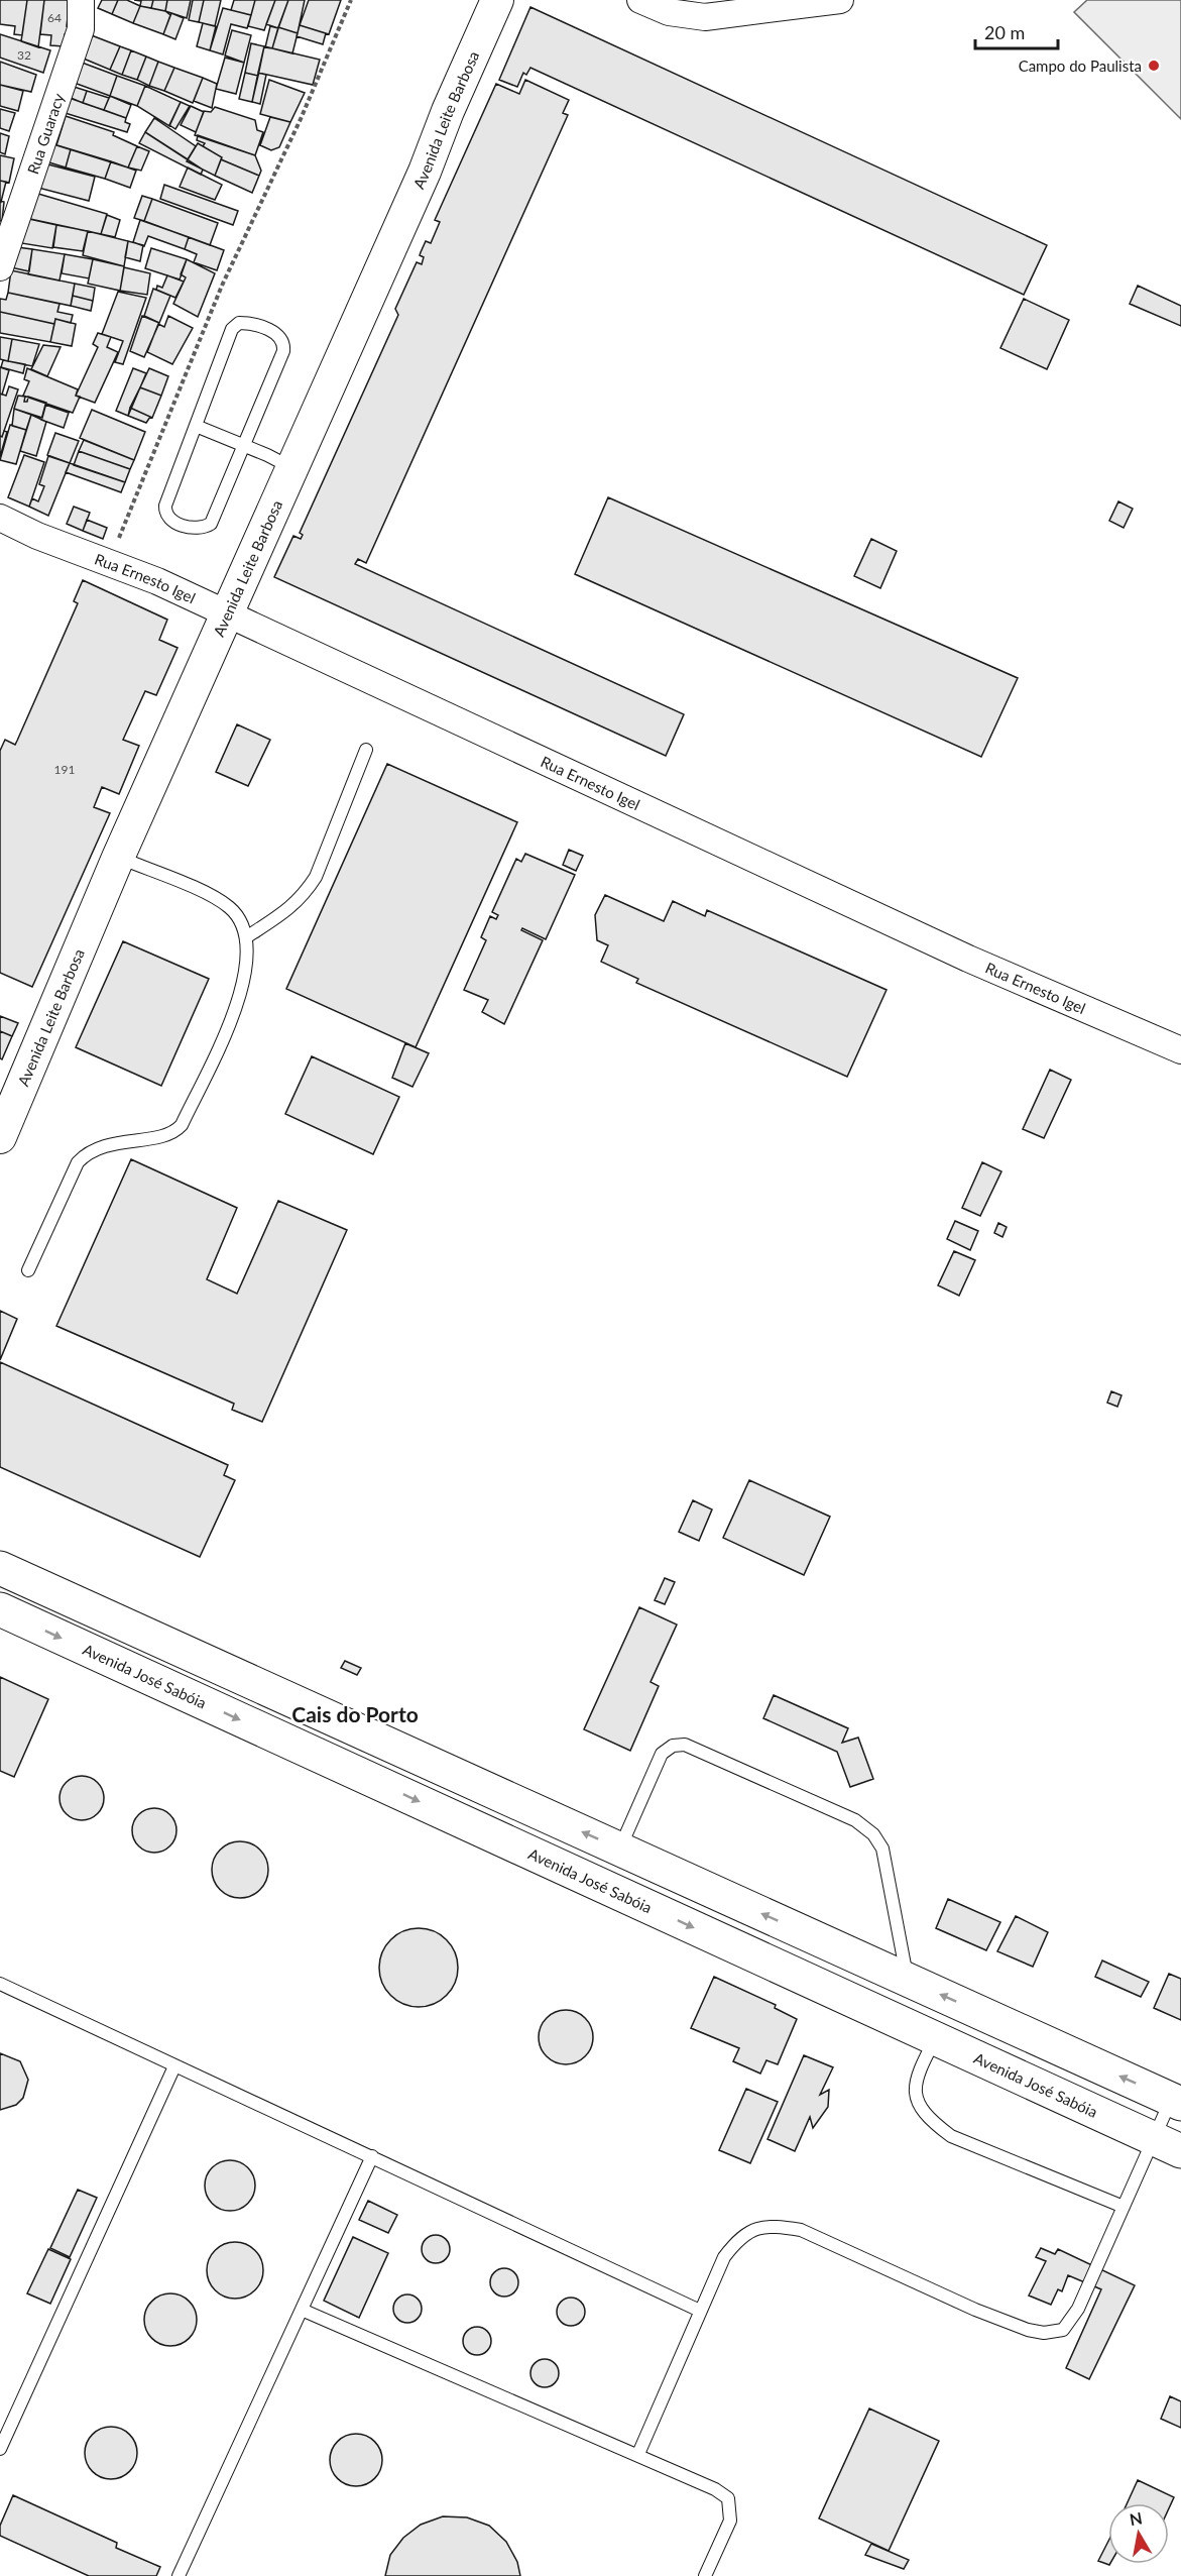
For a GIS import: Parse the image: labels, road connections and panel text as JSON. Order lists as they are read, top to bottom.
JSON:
{
  "streets": {
    "main road": ["Avenida José Sabóia"],
    "street": ["Avenida Leite Barbosa", "Rua Guaracy", "Rua Ernesto Igel"]
  },
  "crossings": [
    ["Avenida Leite Barbosa", "Rua Ernesto Igel"]
  ],
  "districts": ["Cais do Porto"],
  "places": ["Campo do Paulista"],
  "house_numbers": ["64", "32", "191"],
  "scale_bar": "20 m",
  "north": "top"
}
